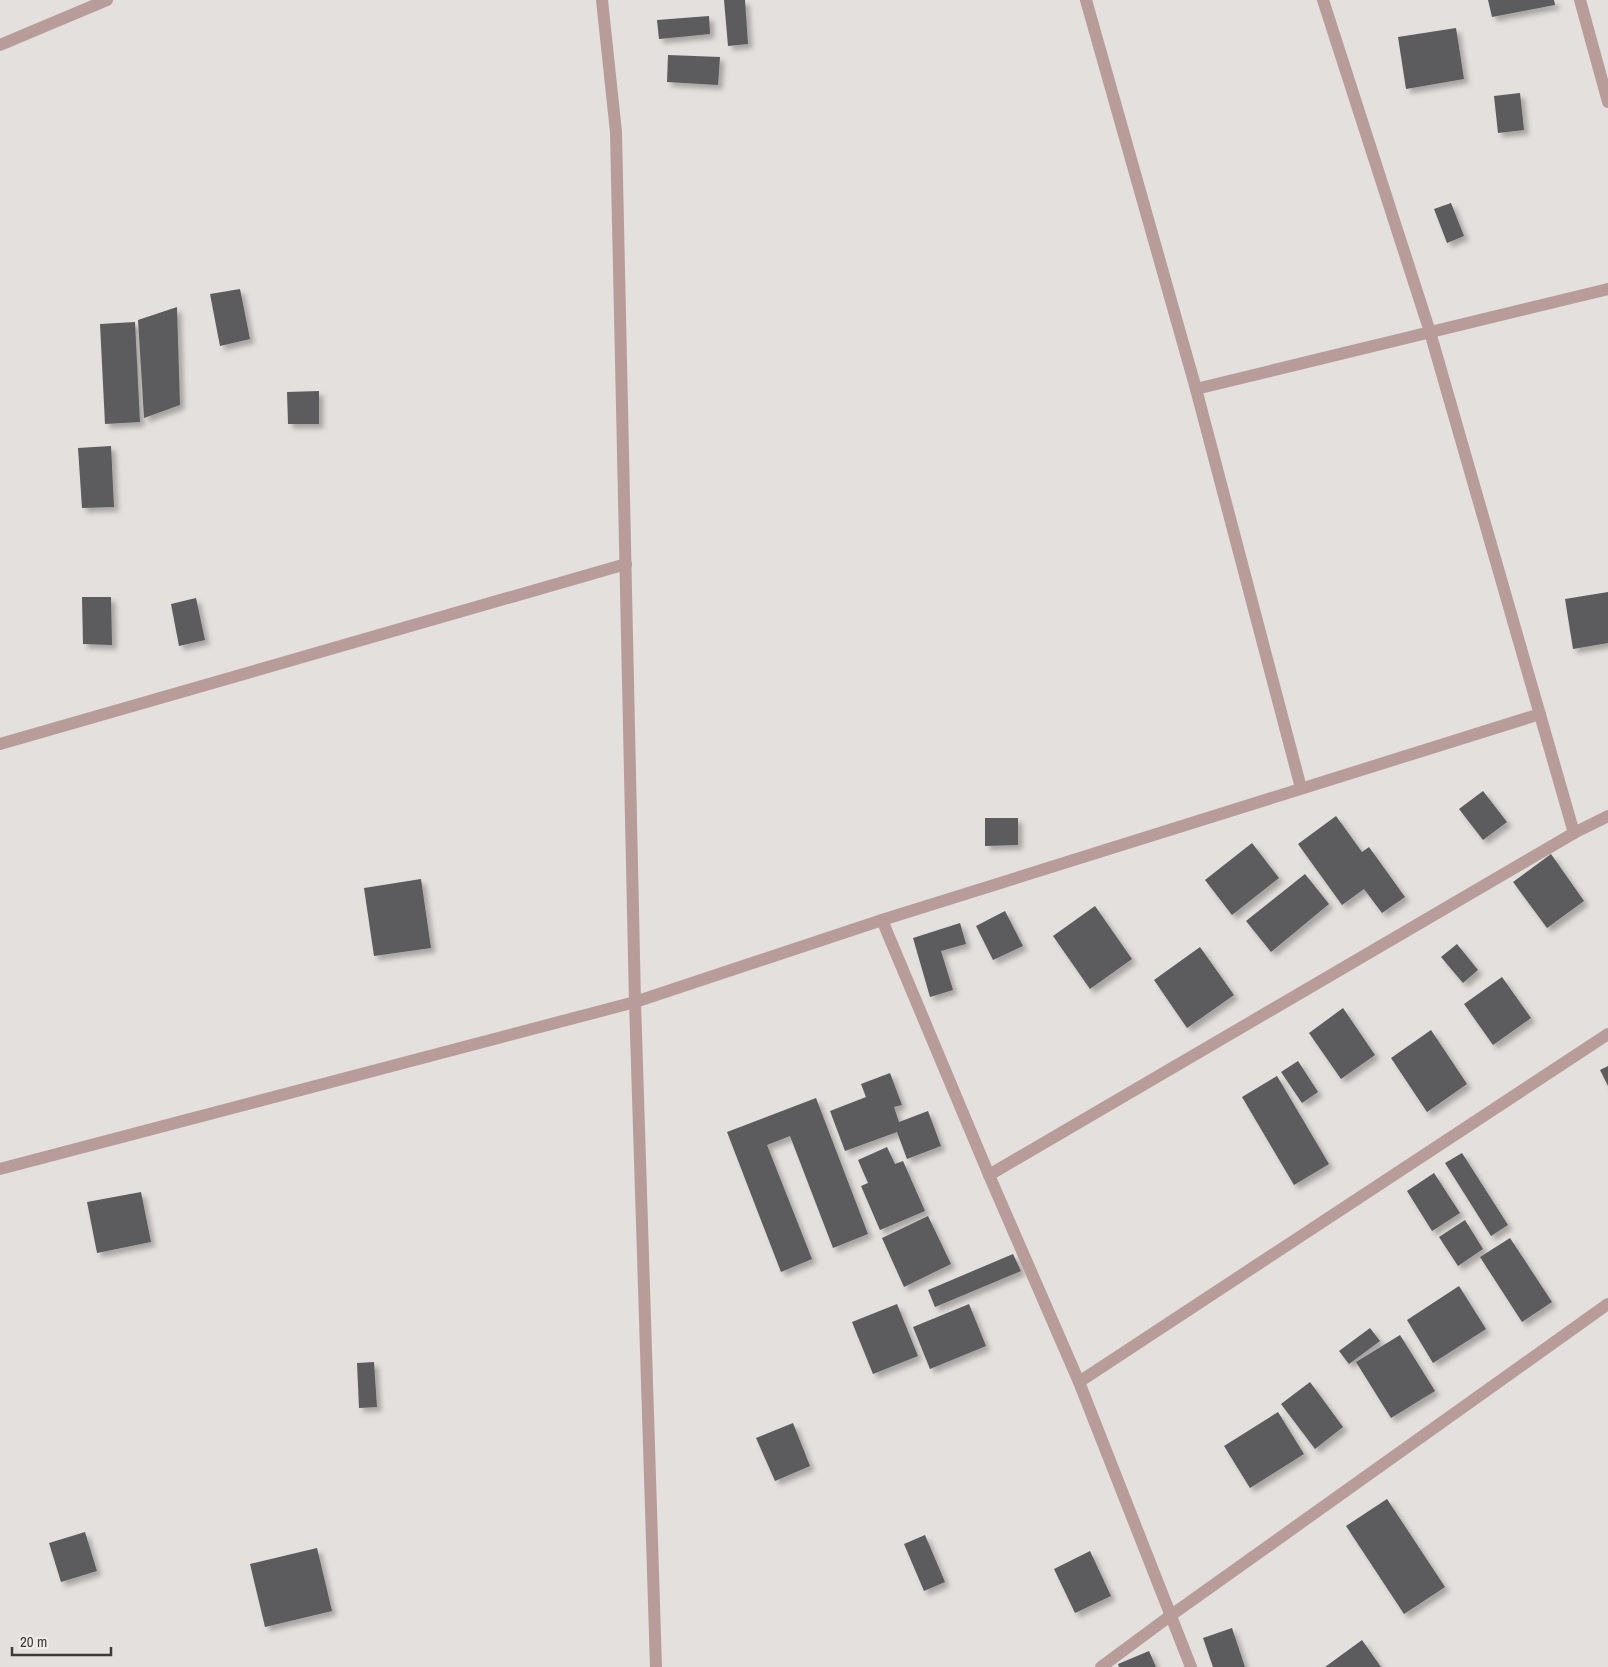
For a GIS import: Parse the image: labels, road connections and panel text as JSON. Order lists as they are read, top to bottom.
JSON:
{
  "scale_bar": "20 m"
}
